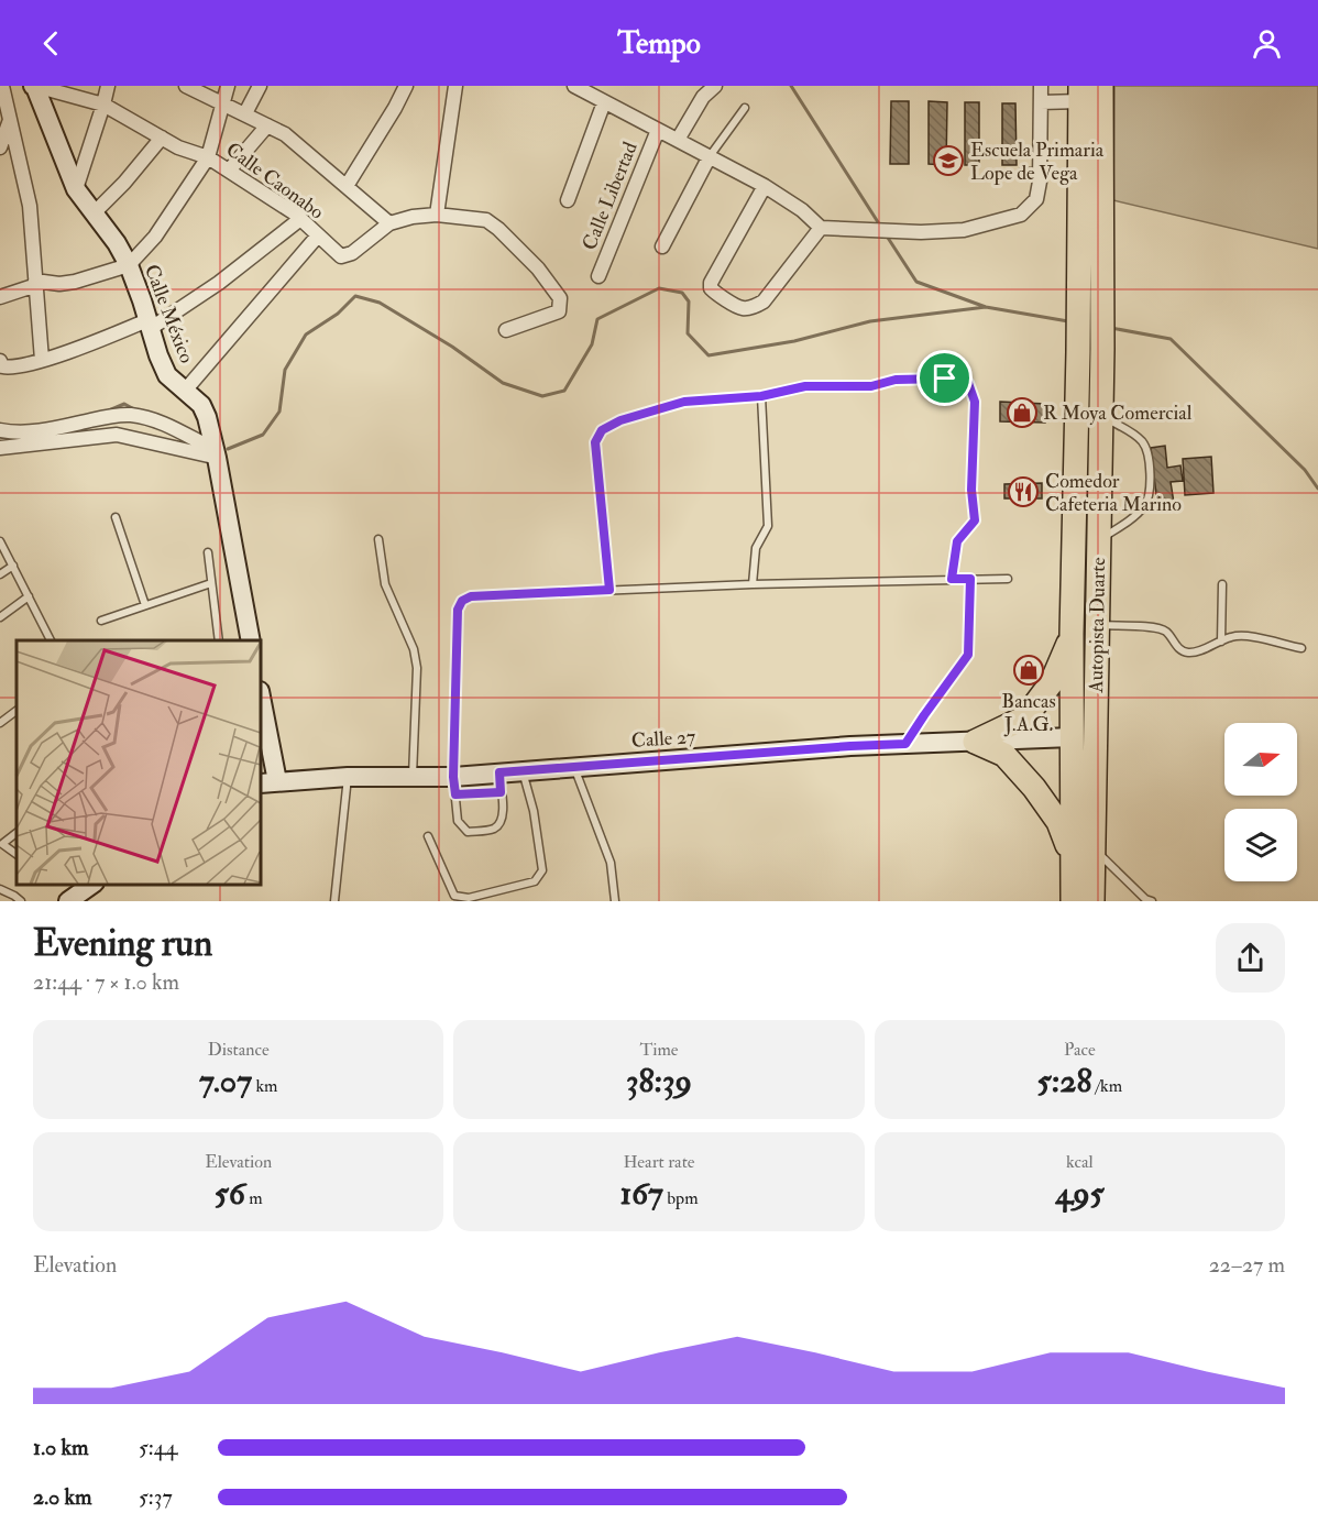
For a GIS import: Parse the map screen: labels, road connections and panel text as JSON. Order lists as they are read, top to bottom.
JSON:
{
  "streets": {
    "highway": ["Autopista Duarte"],
    "street": [
      "Calle Caonabo",
      "Calle Libertad",
      "Calle México",
      "Calle 27"
    ]
  },
  "crossings": [
    ["Calle Caonabo", "Calle México"],
    ["Autopista Duarte", "Calle 27"]
  ],
  "places": {
    "school or university": ["Escuela Primaria Lope de Vega"],
    "shop": ["R Moya Comercial", "Bancas J.A.G."],
    "restaurant": ["Comedor Cafeteria Marino"]
  },
  "north": "right",
  "page": {
    "header": "Tempo",
    "heading": ["Evening run", "21:44 · 7 × 1.0 km"],
    "stats": [
      ["Distance", "7.07 km"],
      ["Time", "38:39"],
      ["Pace", "5:28 /km"],
      ["Elevation", "56 m"],
      ["Heart rate", "167 bpm"],
      ["kcal", "495"]
    ],
    "chart": ["Elevation", "22–27 m"],
    "list": [
      {
        "name": "1.0 km",
        "note": "5:44"
      },
      {
        "name": "2.0 km",
        "note": "5:37"
      }
    ]
  }
}
